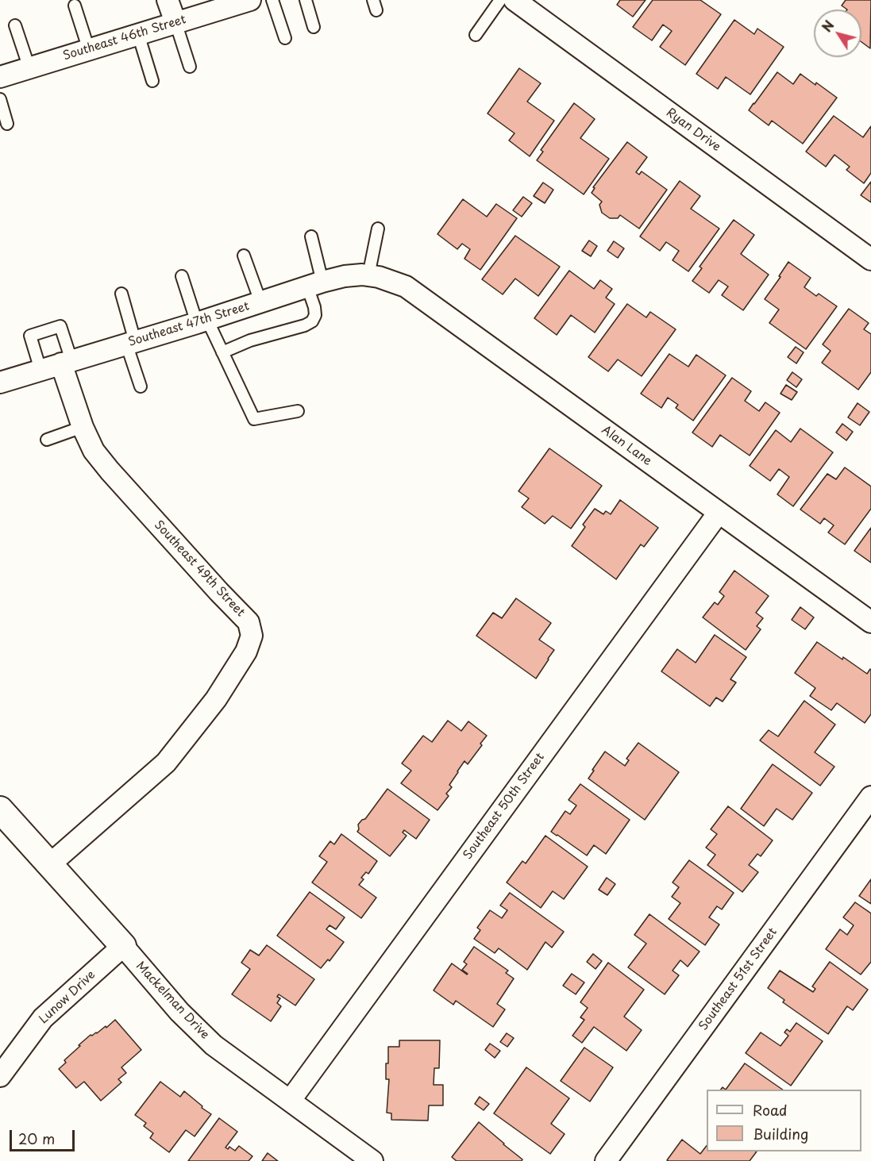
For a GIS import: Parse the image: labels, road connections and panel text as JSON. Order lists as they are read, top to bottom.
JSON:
{
  "streets": {
    "street": [
      "Southeast 46th Street",
      "Ryan Drive",
      "Southeast 47th Street",
      "Alan Lane",
      "Southeast 49th Street",
      "Southeast 50th Street",
      "Southeast 51st Street",
      "Lunow Drive",
      "Mackelman Drive"
    ]
  },
  "crossings": [
    ["Southeast 47th Street", "Alan Lane"],
    ["Southeast 47th Street", "Southeast 49th Street"],
    ["Alan Lane", "Southeast 50th Street"],
    ["Southeast 49th Street", "Mackelman Drive"],
    ["Southeast 50th Street", "Mackelman Drive"],
    ["Lunow Drive", "Mackelman Drive"]
  ],
  "legend": ["Road", "Building"],
  "scale_bar": "20 m",
  "north": "top left"
}
